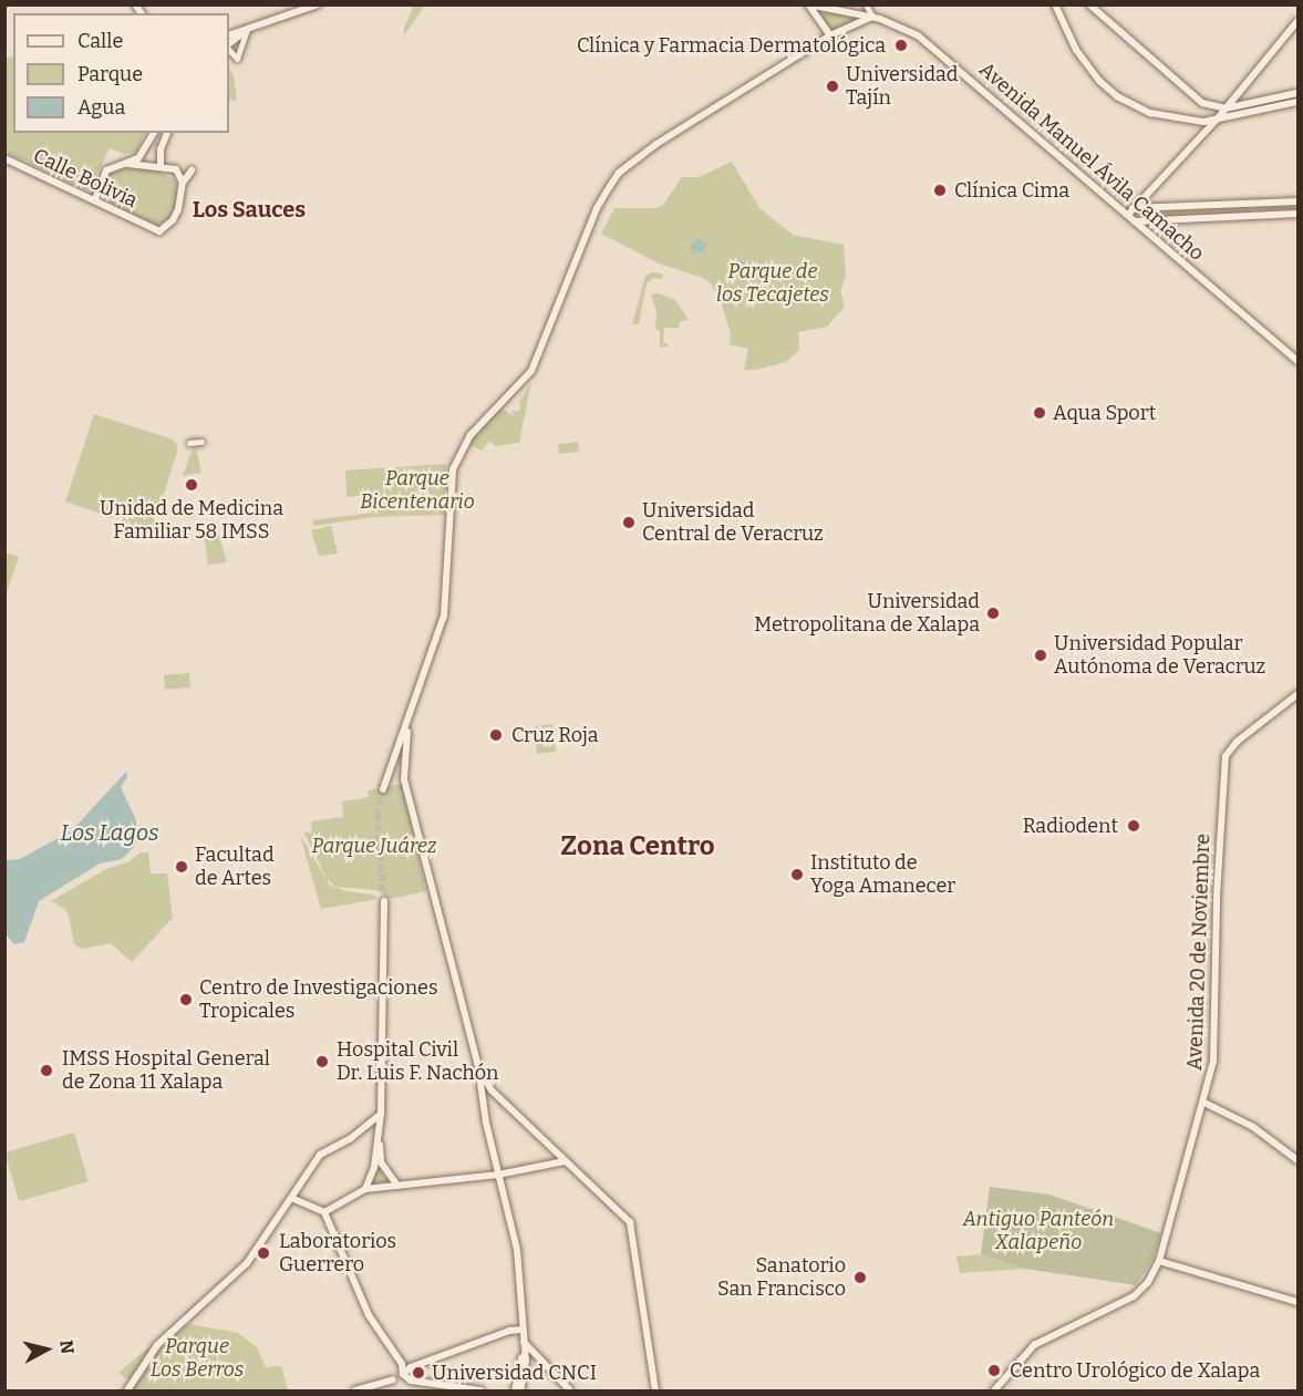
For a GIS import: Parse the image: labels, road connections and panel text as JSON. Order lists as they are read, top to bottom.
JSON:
{
  "streets": {
    "main road": ["Avenida Manuel Ávila Camacho", "Calle Bolivia", "Avenida 20 de Noviembre"]
  },
  "districts": ["Los Sauces", "Zona Centro"],
  "water": ["Los Lagos"],
  "parks": [
    "Parque de los Tecajetes",
    "Parque Bicentenario",
    "Parque Juárez",
    "Antiguo Panteón Xalapeño",
    "Parque Los Berros"
  ],
  "places": [
    "Clínica y Farmacia Dermatológica",
    "Universidad Tajín",
    "Clínica Cima",
    "Aqua Sport",
    "Unidad de Medicina Familiar 58 IMSS",
    "Universidad Central de Veracruz",
    "Universidad Metropolitana de Xalapa",
    "Universidad Popular Autónoma de Veracruz",
    "Cruz Roja",
    "Radiodent",
    "Facultad de Artes",
    "Instituto de Yoga Amanecer",
    "Centro de Investigaciones Tropicales",
    "Hospital Civil Dr. Luis F. Nachón",
    "IMSS Hospital General de Zona 11 Xalapa",
    "Laboratorios Guerrero",
    "Sanatorio San Francisco",
    "Centro Urológico de Xalapa",
    "Universidad CNCI"
  ],
  "legend": ["Calle", "Parque", "Agua"],
  "north": "right"
}
